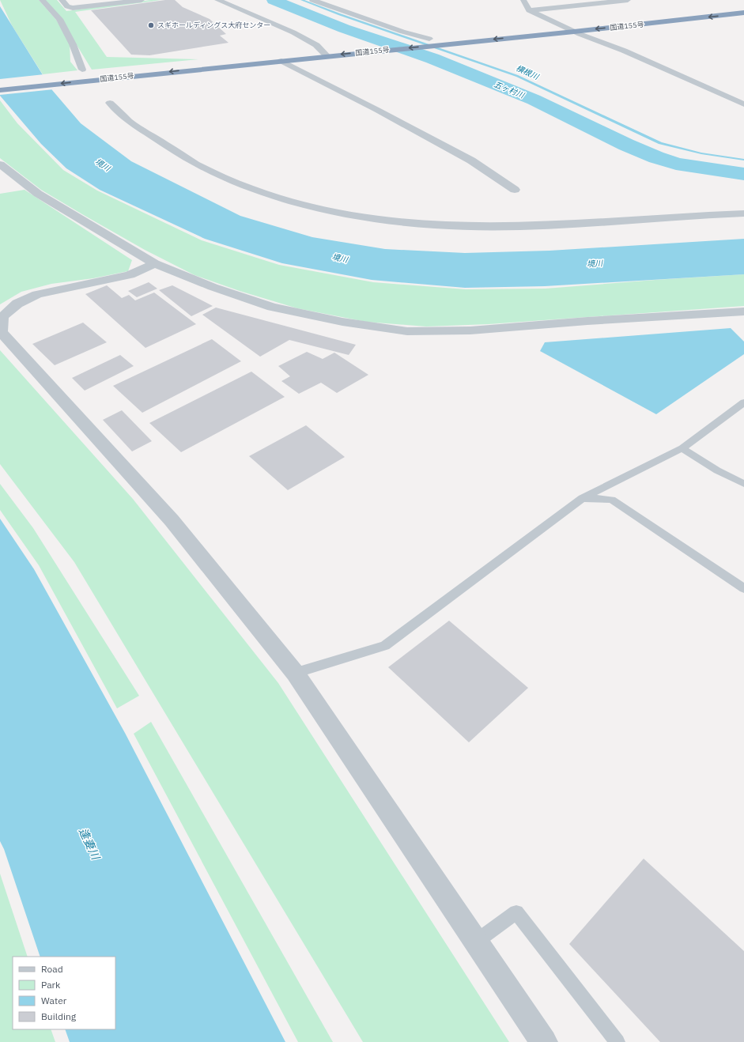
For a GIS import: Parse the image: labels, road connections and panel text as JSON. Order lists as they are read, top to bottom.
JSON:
{
  "streets": {
    "highway": ["国道155号"]
  },
  "water": [
    "横根川",
    "五ヶ村川",
    "境川",
    "逢妻川"
  ],
  "places": ["スギホールディングス大府センター"],
  "legend": [
    "Road",
    "Park",
    "Water",
    "Building"
  ]
}
